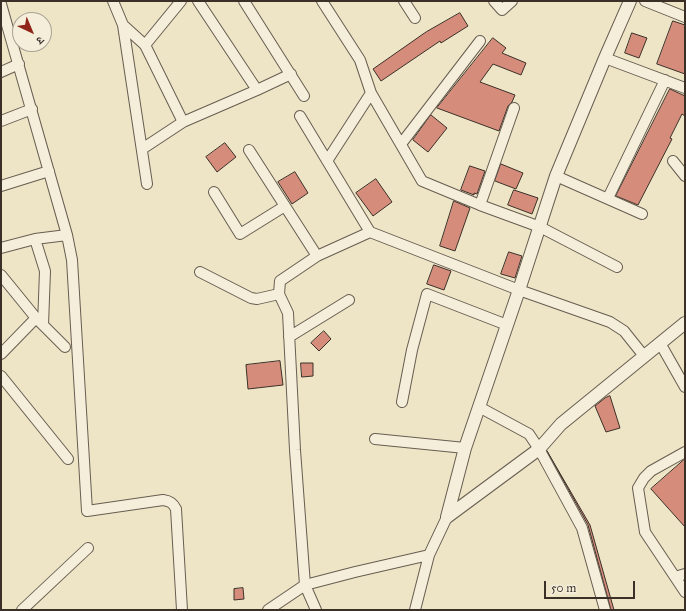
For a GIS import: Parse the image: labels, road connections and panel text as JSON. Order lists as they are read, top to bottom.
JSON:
{
  "scale_bar": "50 m",
  "north": "bottom right"
}
